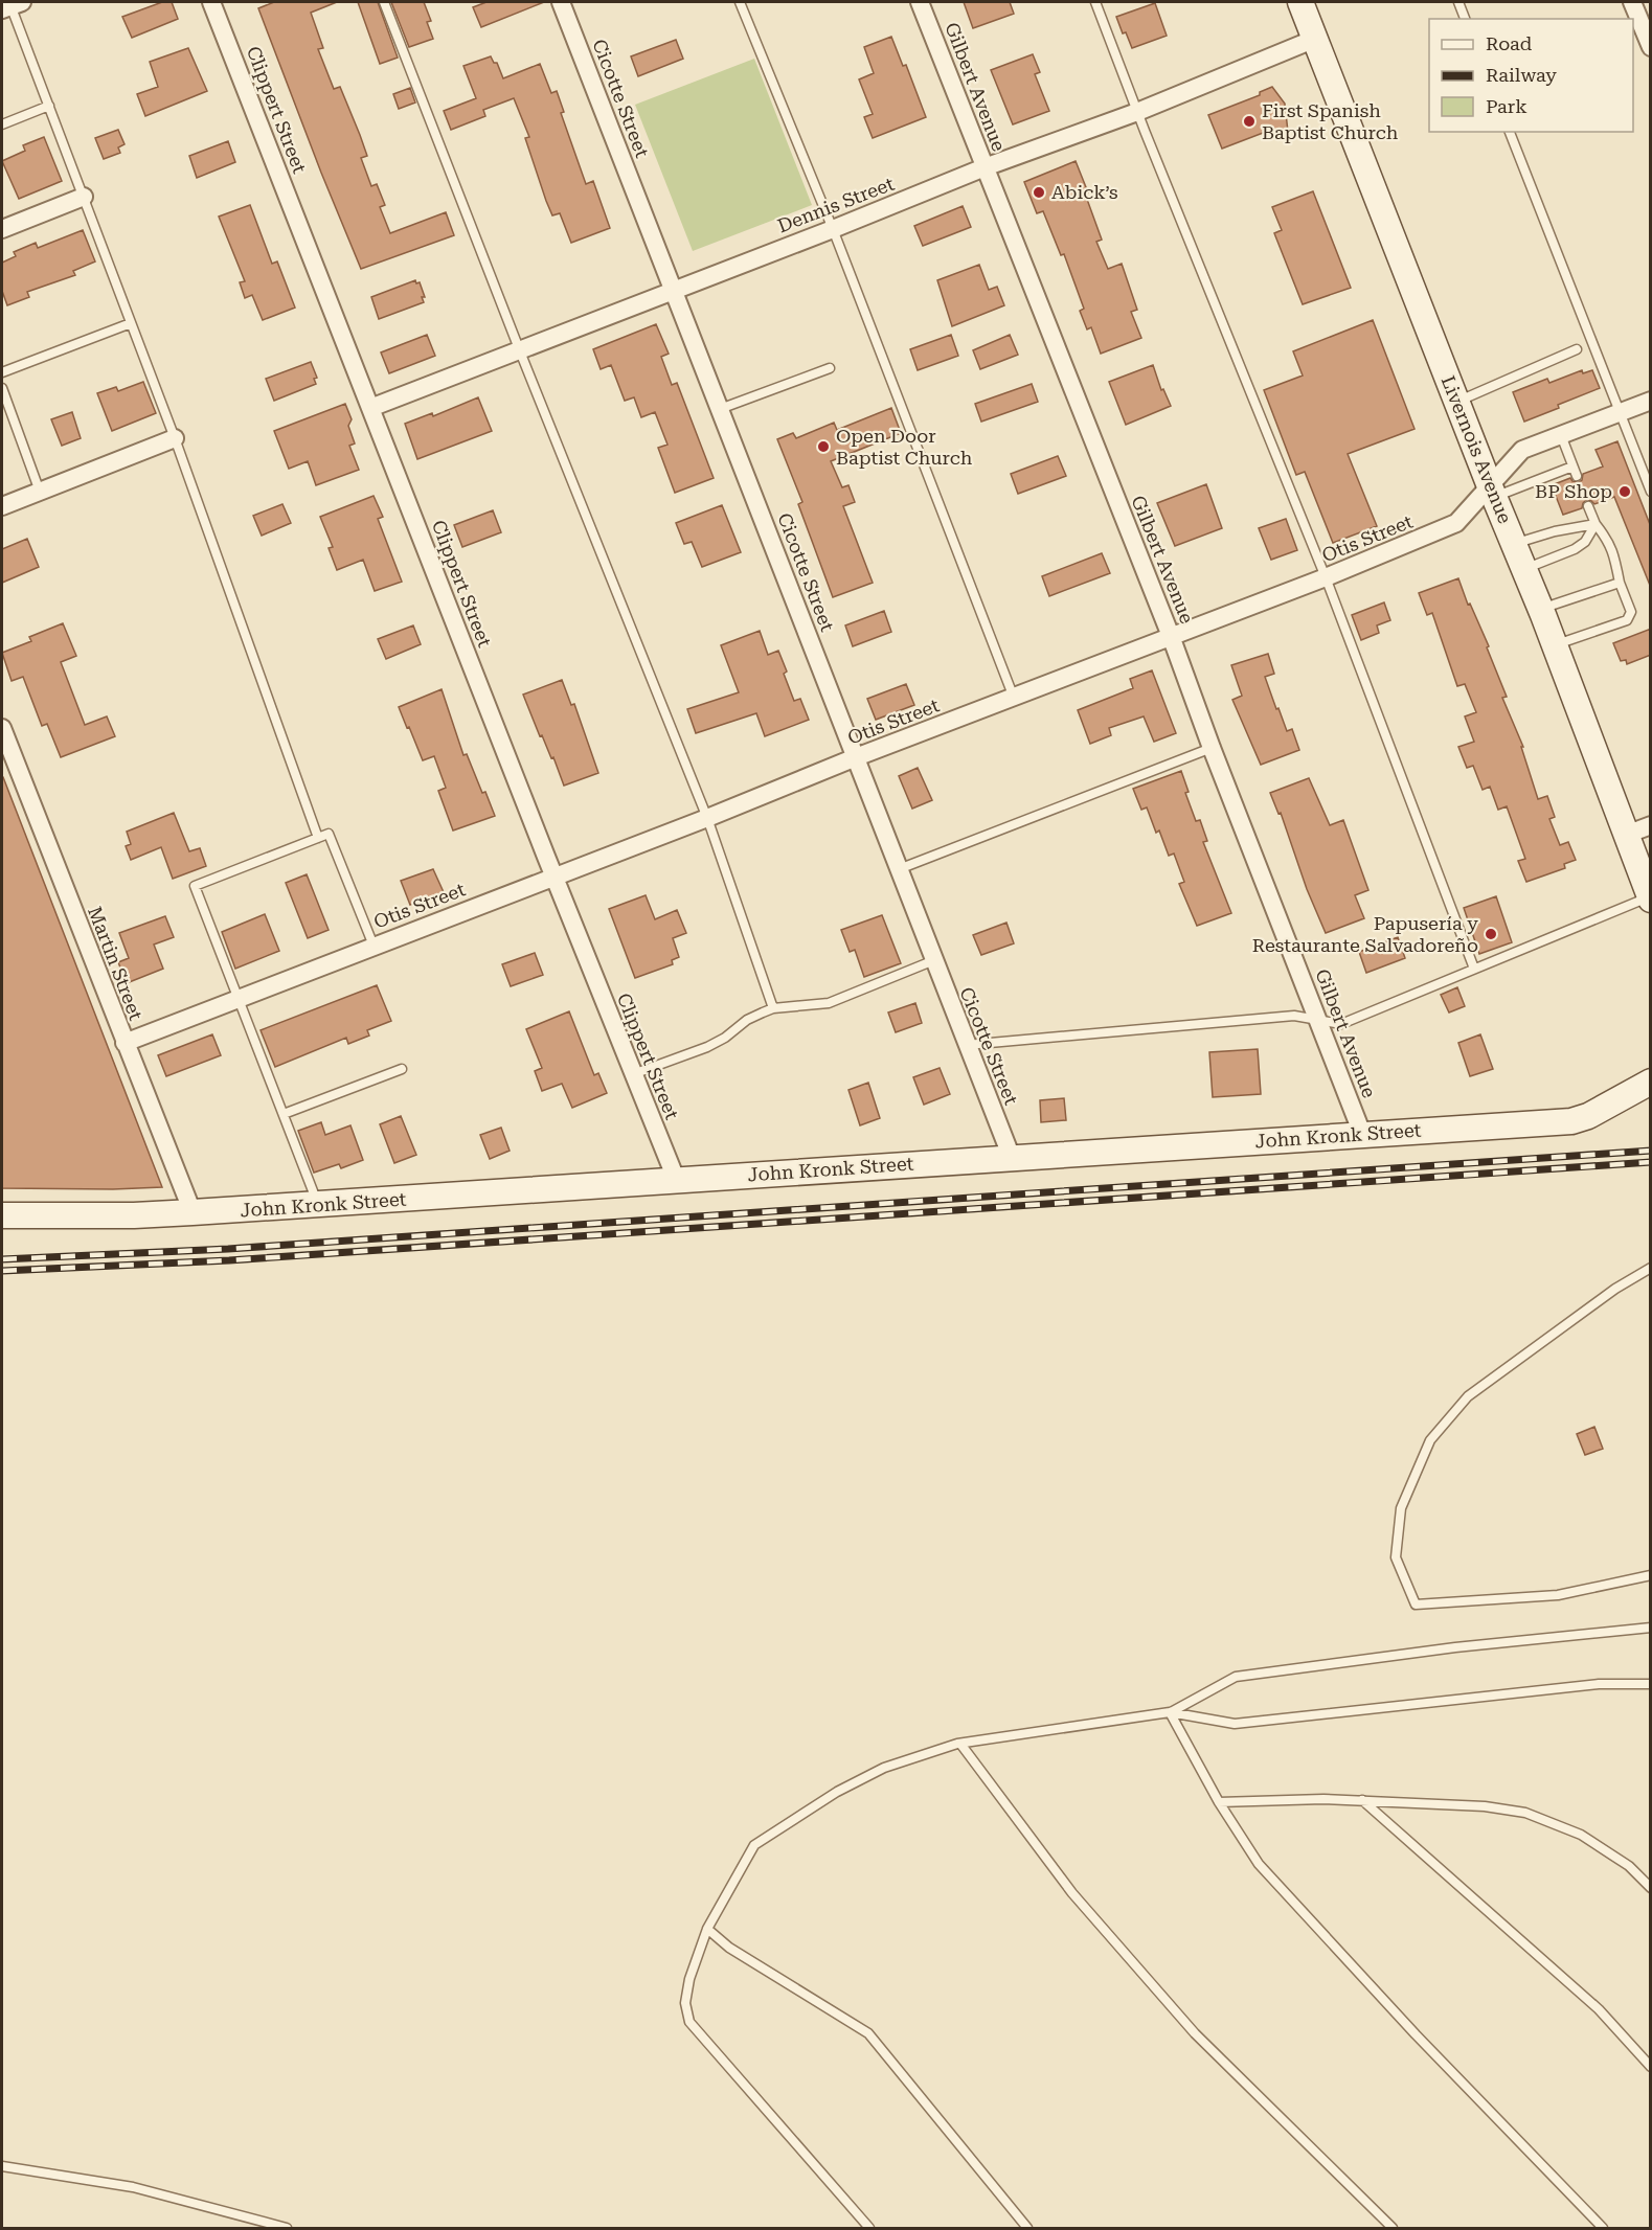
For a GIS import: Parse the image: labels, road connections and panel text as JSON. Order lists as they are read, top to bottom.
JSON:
{
  "streets": {
    "street": [
      "Gilbert Avenue",
      "Cicotte Street",
      "Clippert Street",
      "Dennis Street",
      "Livernois Avenue",
      "Otis Street",
      "Martin Street",
      "John Kronk Street"
    ]
  },
  "crossings": [
    ["Gilbert Avenue", "Dennis Street"],
    ["Gilbert Avenue", "Otis Street"],
    ["Gilbert Avenue", "John Kronk Street"],
    ["Cicotte Street", "Dennis Street"],
    ["Cicotte Street", "Otis Street"],
    ["Cicotte Street", "John Kronk Street"],
    ["Clippert Street", "Dennis Street"],
    ["Clippert Street", "Otis Street"],
    ["Clippert Street", "John Kronk Street"],
    ["Dennis Street", "Livernois Avenue"],
    ["Livernois Avenue", "Otis Street"],
    ["Otis Street", "Martin Street"],
    ["Martin Street", "John Kronk Street"]
  ],
  "places": [
    "First Spanish Baptist Church",
    "Abick’s",
    "Open Door Baptist Church",
    "BP Shop",
    "Papusería y Restaurante Salvadoreño"
  ],
  "legend": ["Road", "Railway", "Park"]
}
